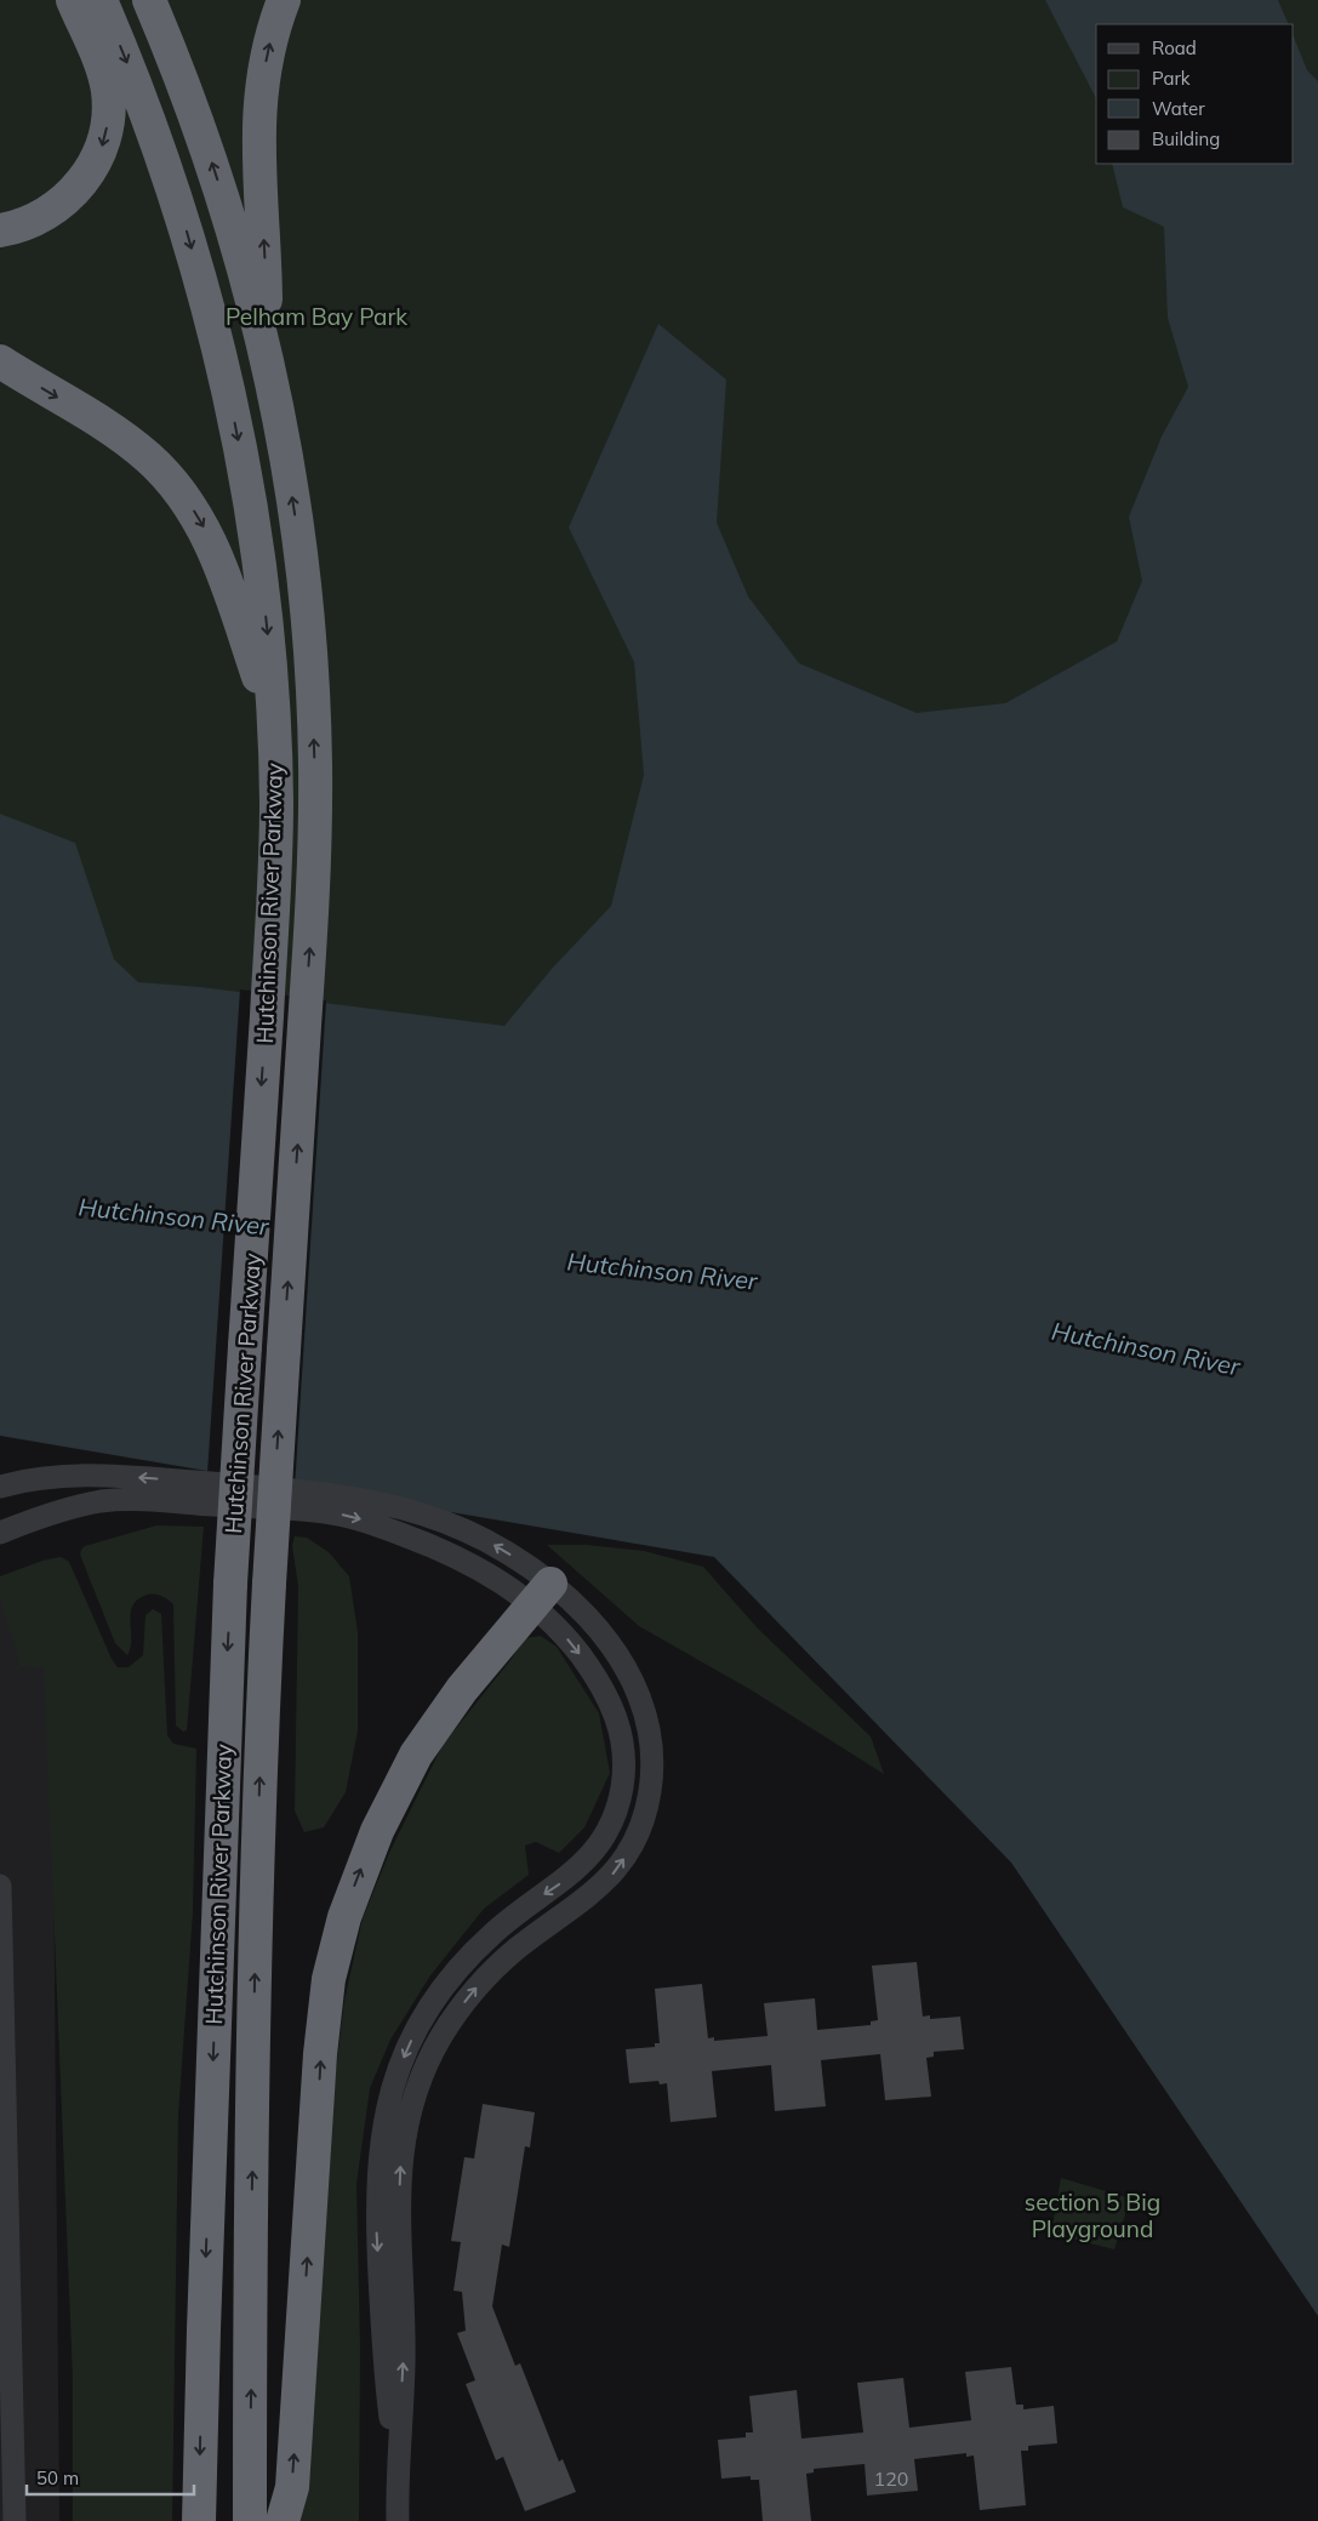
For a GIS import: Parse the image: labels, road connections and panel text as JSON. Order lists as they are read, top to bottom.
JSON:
{
  "streets": {
    "highway": ["Hutchinson River Parkway"]
  },
  "water": ["Hutchinson River"],
  "parks": ["Pelham Bay Park", "section 5 Big Playground"],
  "house_numbers": ["120"],
  "legend": [
    "Road",
    "Park",
    "Water",
    "Building"
  ],
  "scale_bar": "50 m"
}
